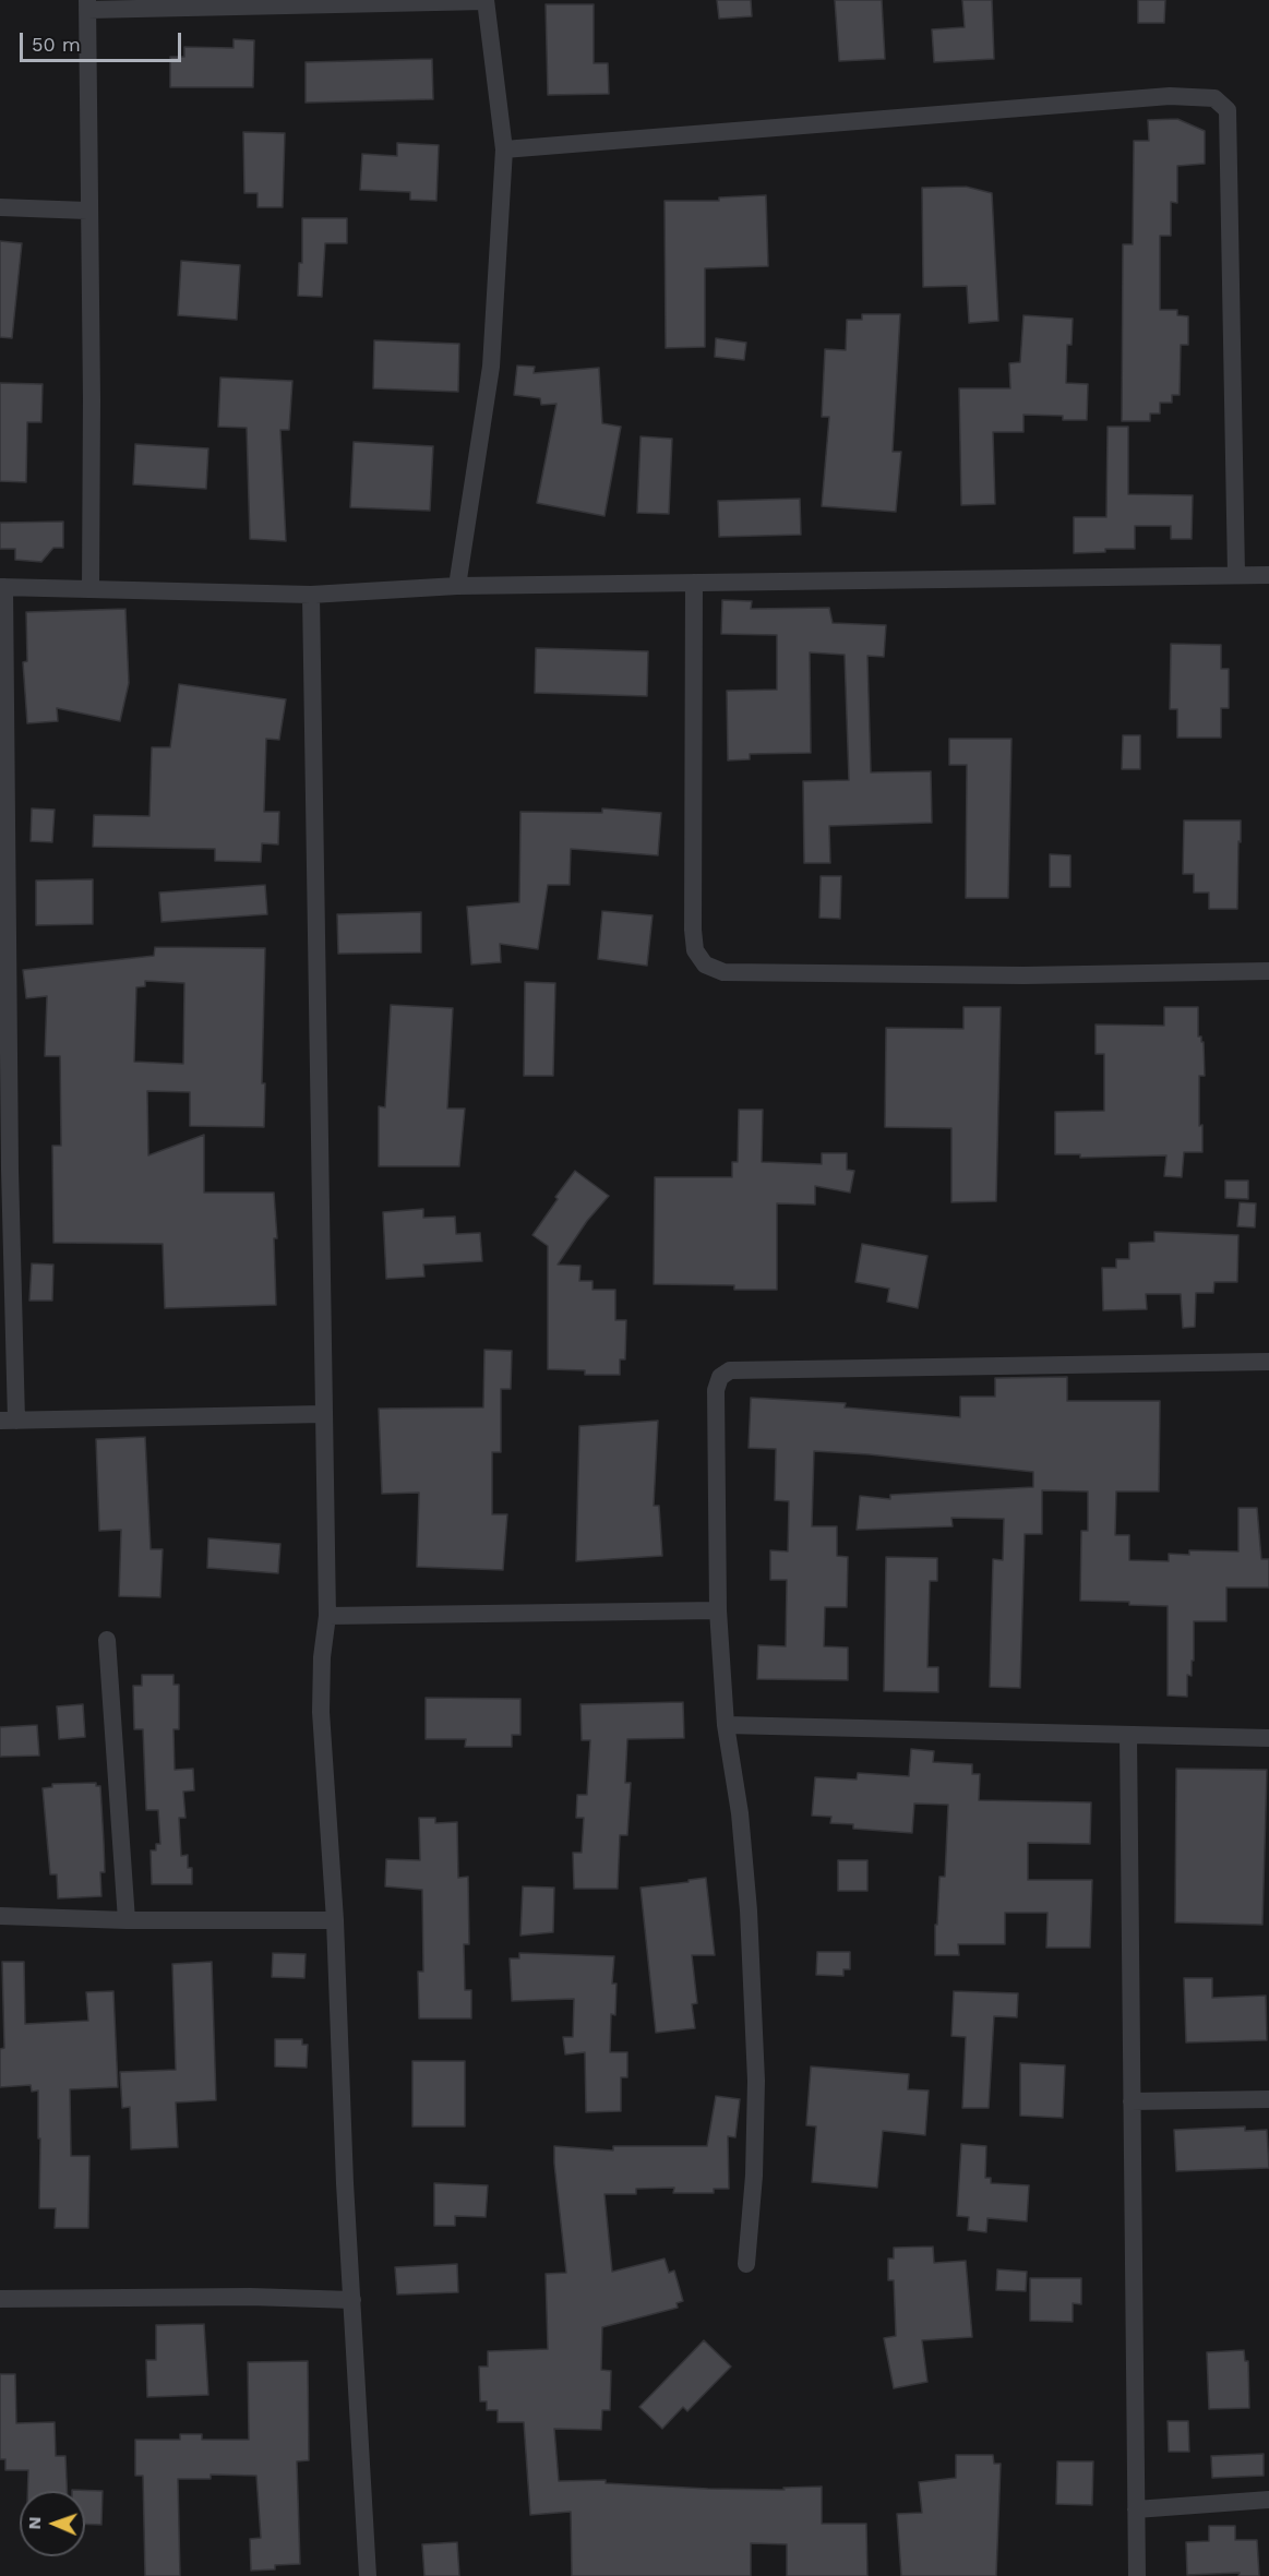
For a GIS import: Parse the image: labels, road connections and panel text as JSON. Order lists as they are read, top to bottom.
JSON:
{
  "scale_bar": "50 m",
  "north": "left"
}
